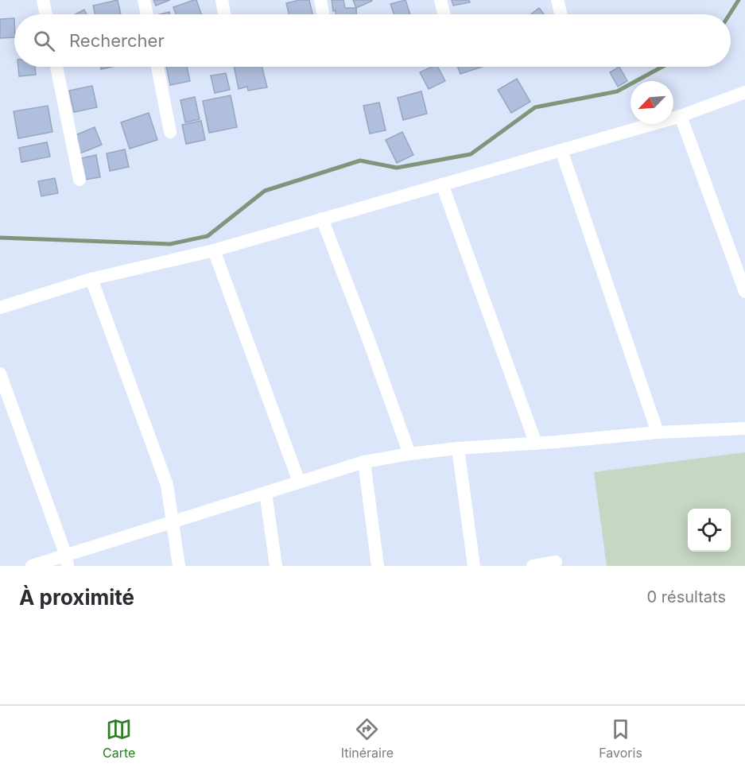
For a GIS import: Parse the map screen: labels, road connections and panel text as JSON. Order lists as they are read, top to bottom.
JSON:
{
  "north": "bottom left",
  "page": {
    "search": "Rechercher",
    "heading": ["À proximité", "0 résultats"],
    "nav": ["Carte", "Itinéraire", "Favoris"]
  }
}
